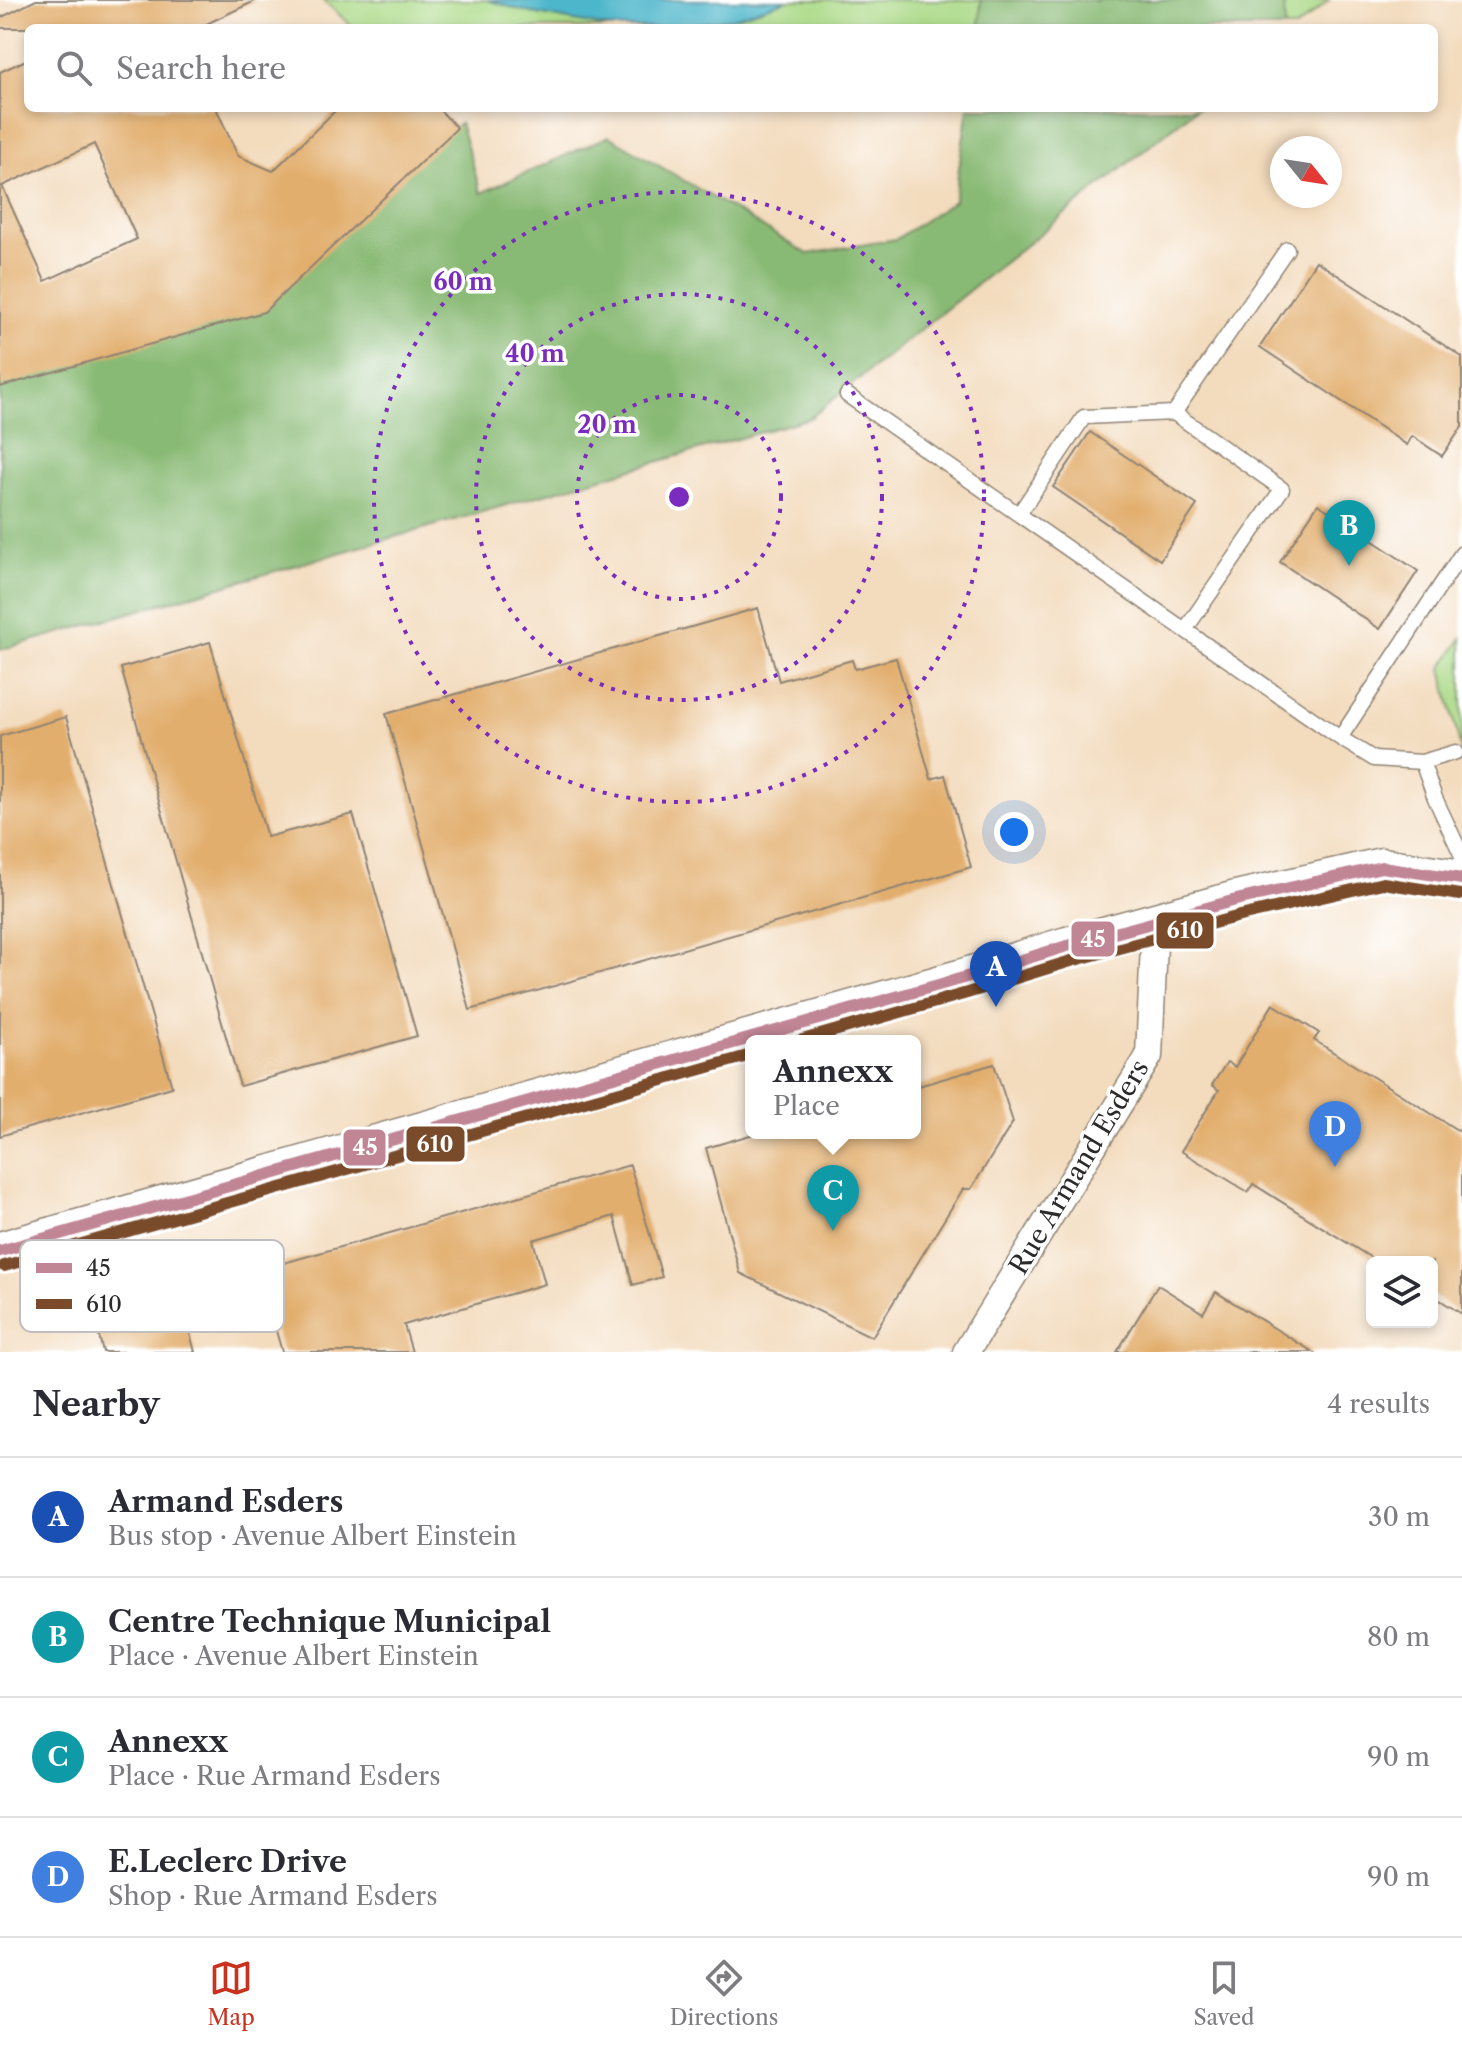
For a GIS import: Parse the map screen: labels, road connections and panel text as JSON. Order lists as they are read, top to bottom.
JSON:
{
  "streets": {
    "street": ["Rue Armand Esders"]
  },
  "lines": ["transit line 45", "transit line 610"],
  "legend": ["45", "610"],
  "north": "bottom right",
  "page": {
    "search": "Search here",
    "pins": [
      "B",
      "A",
      "D",
      "C"
    ],
    "popup": ["Annexx", "Place"],
    "heading": ["Nearby", "4 results"],
    "list": [
      {
        "mark": "A",
        "name": "Armand Esders",
        "note": "Bus stop · Avenue Albert Einstein",
        "value": "30 m"
      },
      {
        "mark": "B",
        "name": "Centre Technique Municipal",
        "note": "Place · Avenue Albert Einstein",
        "value": "80 m"
      },
      {
        "mark": "C",
        "name": "Annexx",
        "note": "Place · Rue Armand Esders",
        "value": "90 m"
      },
      {
        "mark": "D",
        "name": "E.Leclerc Drive",
        "note": "Shop · Rue Armand Esders",
        "value": "90 m"
      }
    ],
    "nav": ["Map", "Directions", "Saved"]
  },
  "rings": ["60 m", "40 m", "20 m"]
}
